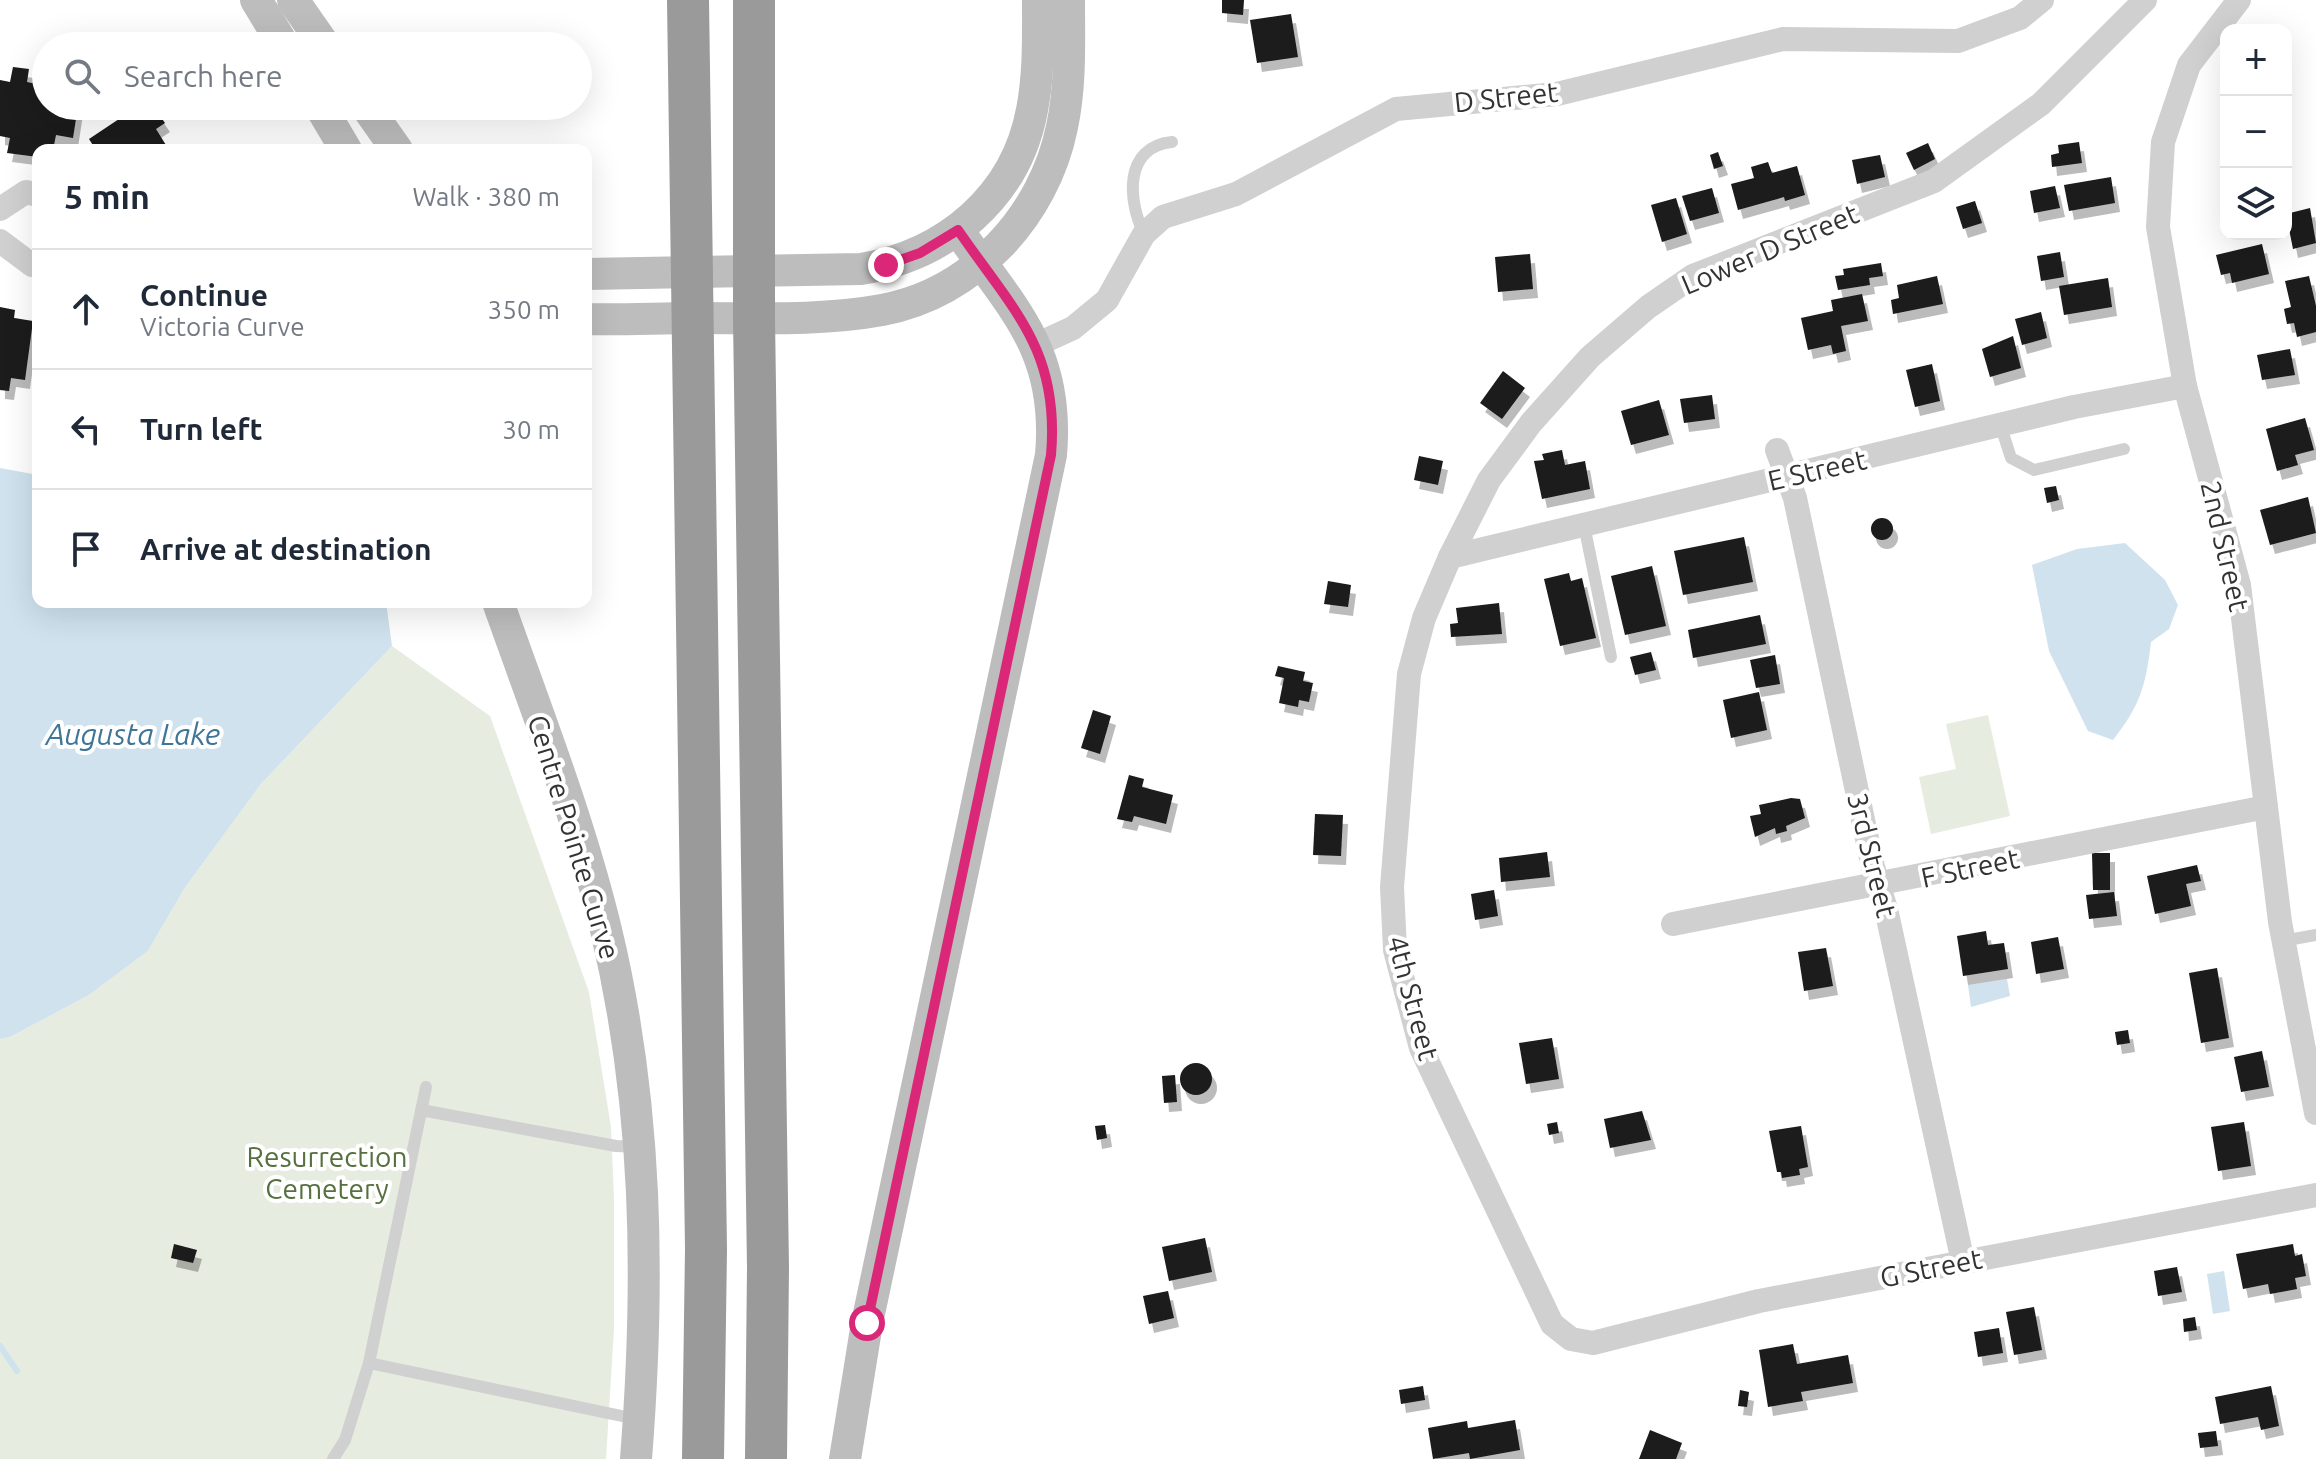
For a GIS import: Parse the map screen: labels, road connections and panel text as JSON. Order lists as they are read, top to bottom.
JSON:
{
  "streets": {
    "street": [
      "D Street",
      "Lower D Street",
      "E Street",
      "2nd Street",
      "Centre Pointe Curve",
      "3rd Street",
      "F Street",
      "4th Street",
      "G Street"
    ]
  },
  "crossings": [
    ["Lower D Street", "E Street"],
    ["Lower D Street", "4th Street"],
    ["E Street", "2nd Street"],
    ["E Street", "3rd Street"],
    ["E Street", "4th Street"],
    ["2nd Street", "F Street"],
    ["3rd Street", "F Street"],
    ["3rd Street", "G Street"],
    ["4th Street", "G Street"]
  ],
  "water": ["Augusta Lake"],
  "parks": ["Resurrection Cemetery"],
  "page": {
    "map_buttons": ["+", "−"],
    "search": "Search here",
    "heading": ["5 min", "Walk · 380 m"],
    "list": [
      ["Continue", "Victoria Curve", "350 m"],
      ["Turn left", "30 m"],
      "Arrive at destination"
    ]
  }
}
